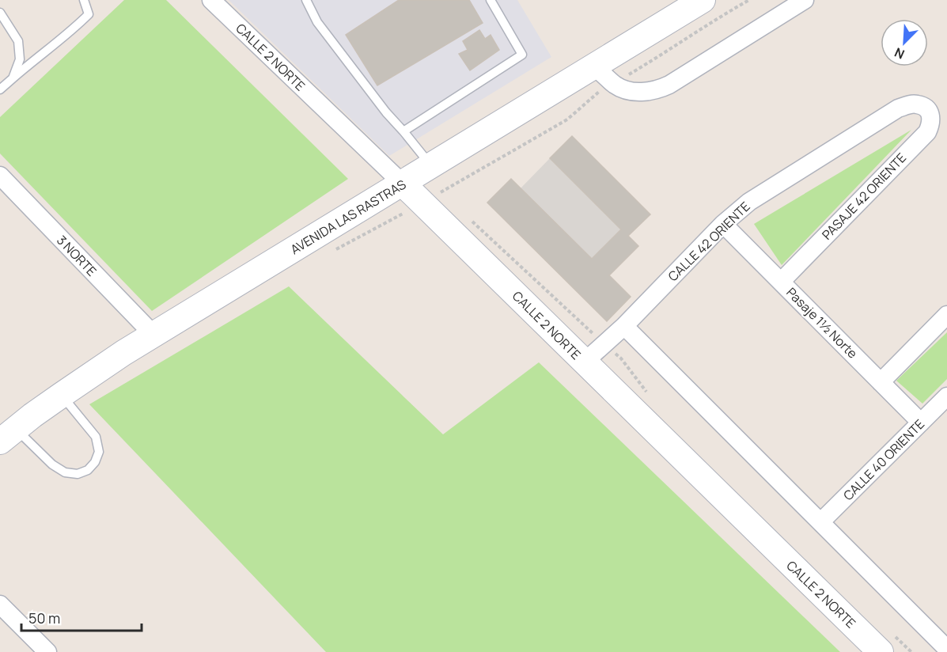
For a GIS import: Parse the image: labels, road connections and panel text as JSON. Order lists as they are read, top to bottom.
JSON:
{
  "streets": {
    "main road": ["CALLE 2 NORTE", "AVENIDA LAS RASTRAS"],
    "street": [
      "PASAJE 42 ORIENTE",
      "CALLE 42 ORIENTE",
      "3 NORTE",
      "Pasaje 1½ Norte",
      "CALLE 40 ORIENTE"
    ]
  },
  "crossings": [
    ["CALLE 2 NORTE", "AVENIDA LAS RASTRAS"],
    ["CALLE 2 NORTE", "CALLE 42 ORIENTE"],
    ["PASAJE 42 ORIENTE", "CALLE 42 ORIENTE"],
    ["PASAJE 42 ORIENTE", "Pasaje 1½ Norte"],
    ["AVENIDA LAS RASTRAS", "3 NORTE"],
    ["CALLE 42 ORIENTE", "Pasaje 1½ Norte"],
    ["Pasaje 1½ Norte", "CALLE 40 ORIENTE"]
  ],
  "scale_bar": "50 m",
  "north": "bottom left"
}
